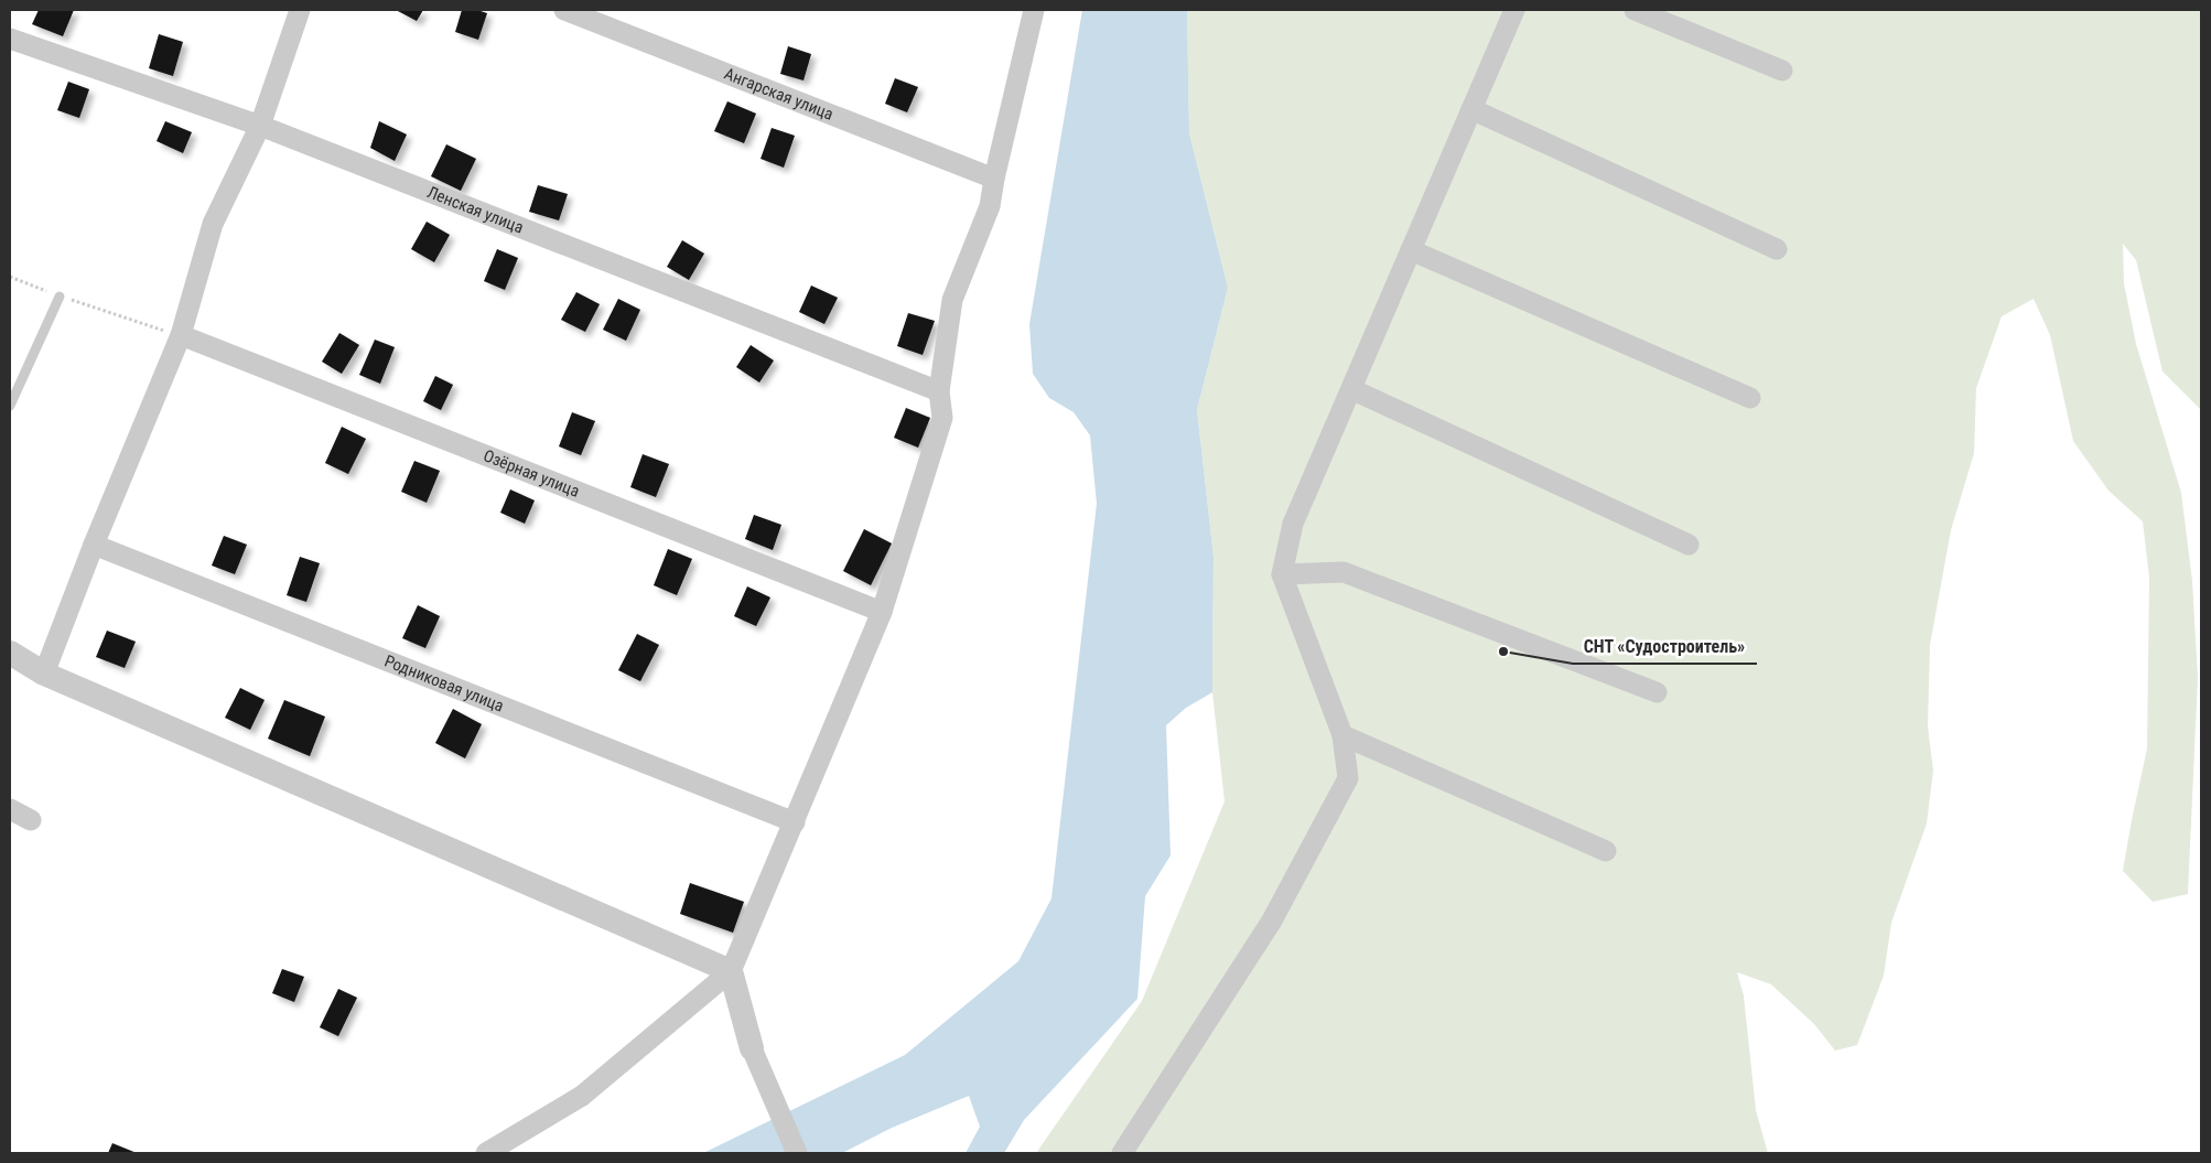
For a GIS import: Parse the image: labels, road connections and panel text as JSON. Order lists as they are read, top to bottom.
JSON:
{
  "streets": {
    "street": [
      "Ангарская улица",
      "Ленская улица",
      "Озёрная улица",
      "Родниковая улица"
    ]
  },
  "places": ["СНТ «Судостроитель»"]
}
